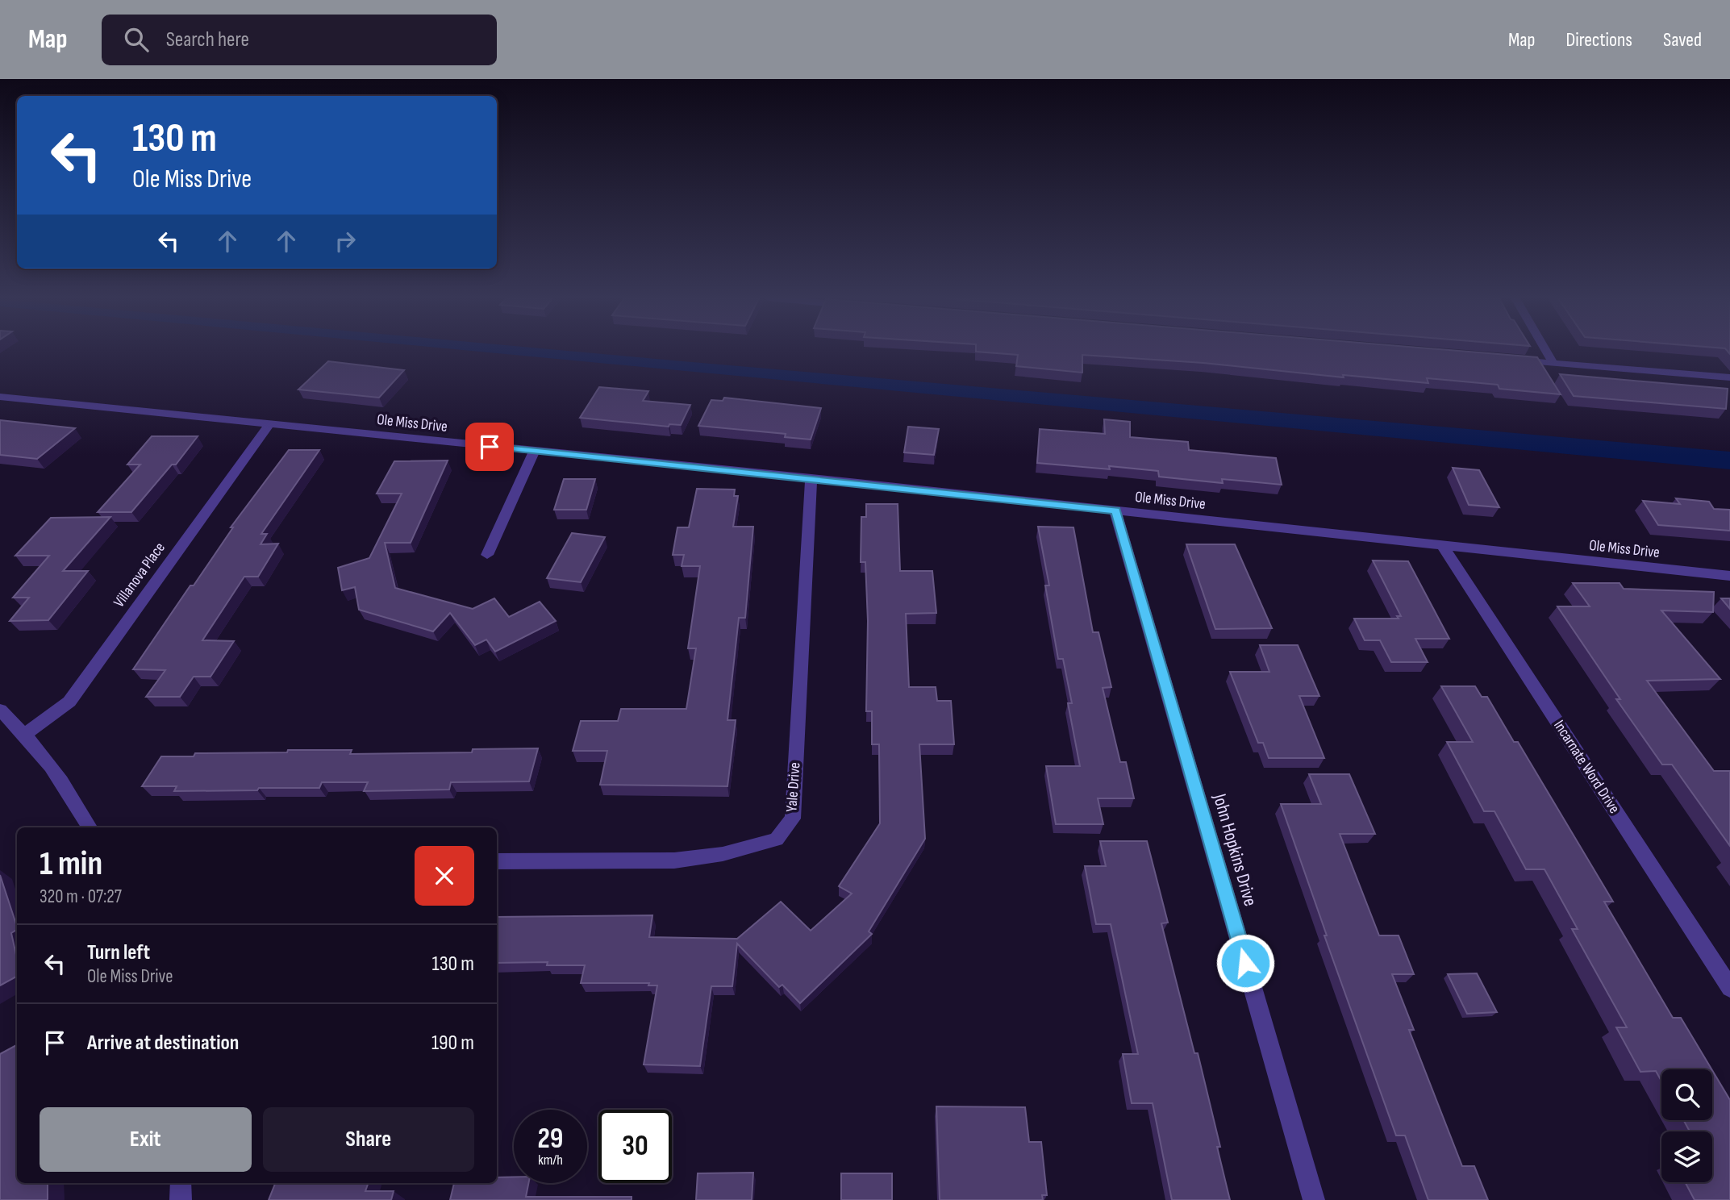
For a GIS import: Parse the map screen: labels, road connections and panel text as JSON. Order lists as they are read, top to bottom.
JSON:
{
  "streets": {
    "street": [
      "Ole Miss Drive",
      "Villanova Place",
      "Incarnate Word Drive",
      "Yale Drive",
      "John Hopkins Drive"
    ]
  },
  "crossings": [
    ["Ole Miss Drive", "Villanova Place"],
    ["Ole Miss Drive", "Incarnate Word Drive"],
    ["Ole Miss Drive", "Yale Drive"],
    ["Ole Miss Drive", "John Hopkins Drive"]
  ],
  "page": {
    "header": "Map",
    "search": "Search here",
    "nav": ["Map", "Directions", "Saved"],
    "turn": ["130 m", "Ole Miss Drive"],
    "heading": ["1 min", "320 m · 07:27"],
    "list": [
      {
        "name": "Turn left",
        "note": "Ole Miss Drive",
        "value": "130 m"
      },
      {
        "name": "Arrive at destination",
        "value": "190 m"
      }
    ],
    "buttons": ["Exit", "Share"],
    "speed": "29 km/h",
    "limit": "30"
  }
}
